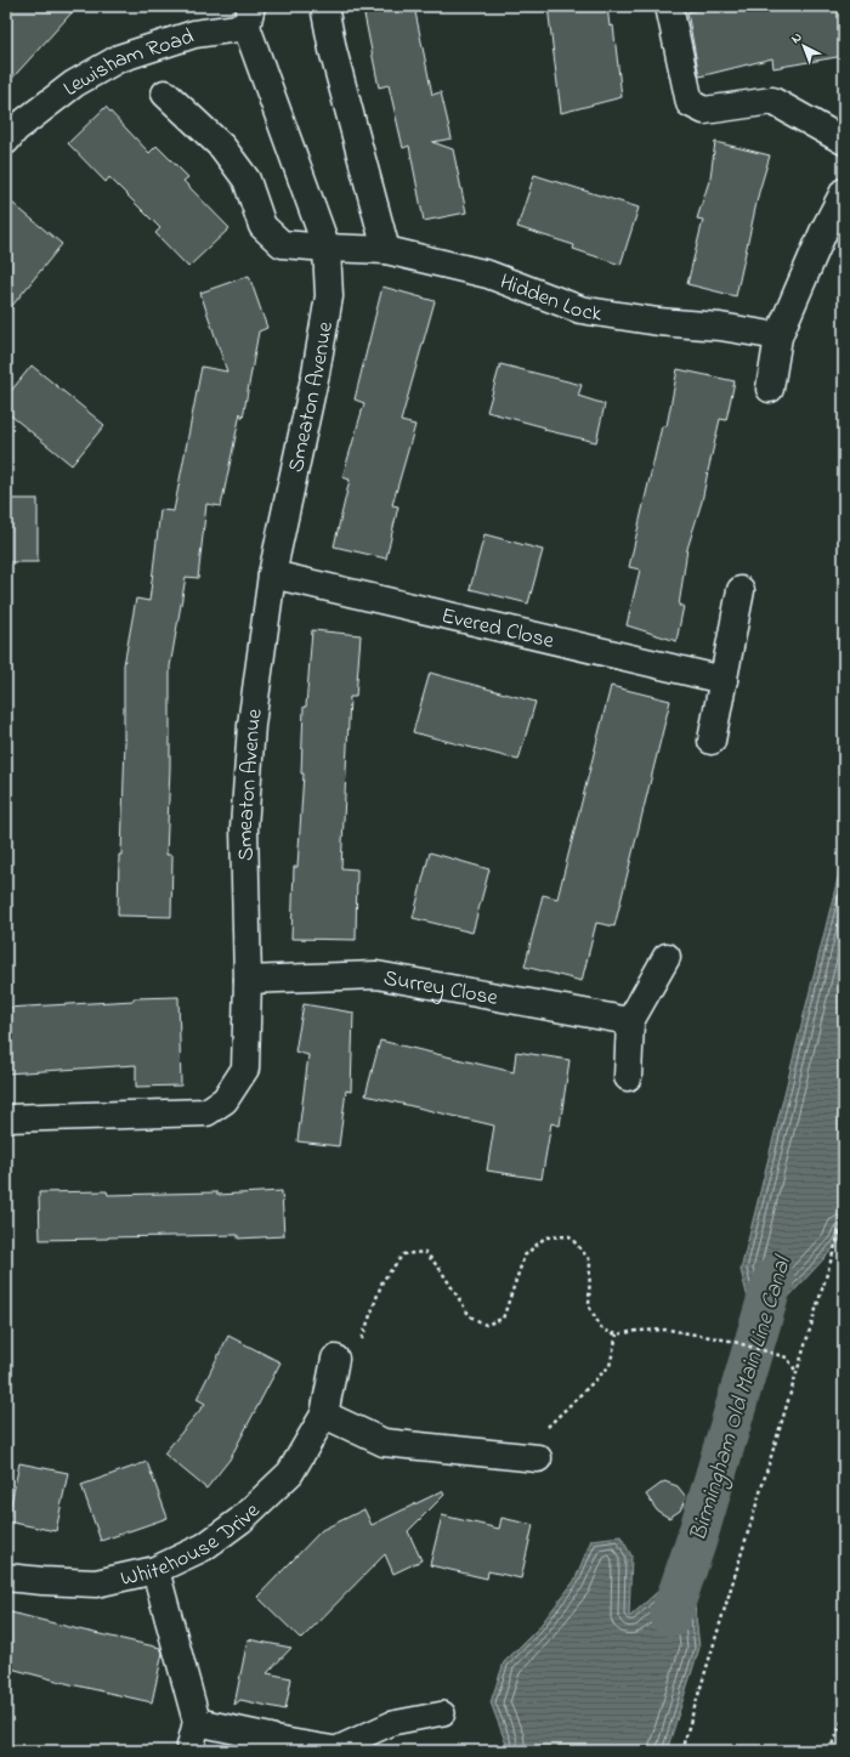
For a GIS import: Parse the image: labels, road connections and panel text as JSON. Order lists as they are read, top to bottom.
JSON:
{
  "streets": {
    "street": [
      "Lewisham Road",
      "Hidden Lock",
      "Smeaton Avenue",
      "Evered Close",
      "Surrey Close",
      "Whitehouse Drive"
    ]
  },
  "crossings": [
    ["Lewisham Road", "Smeaton Avenue"],
    ["Hidden Lock", "Smeaton Avenue"],
    ["Smeaton Avenue", "Evered Close"],
    ["Smeaton Avenue", "Surrey Close"]
  ],
  "water": ["Birmingham Old Main Line Canal"],
  "north": "top left"
}
